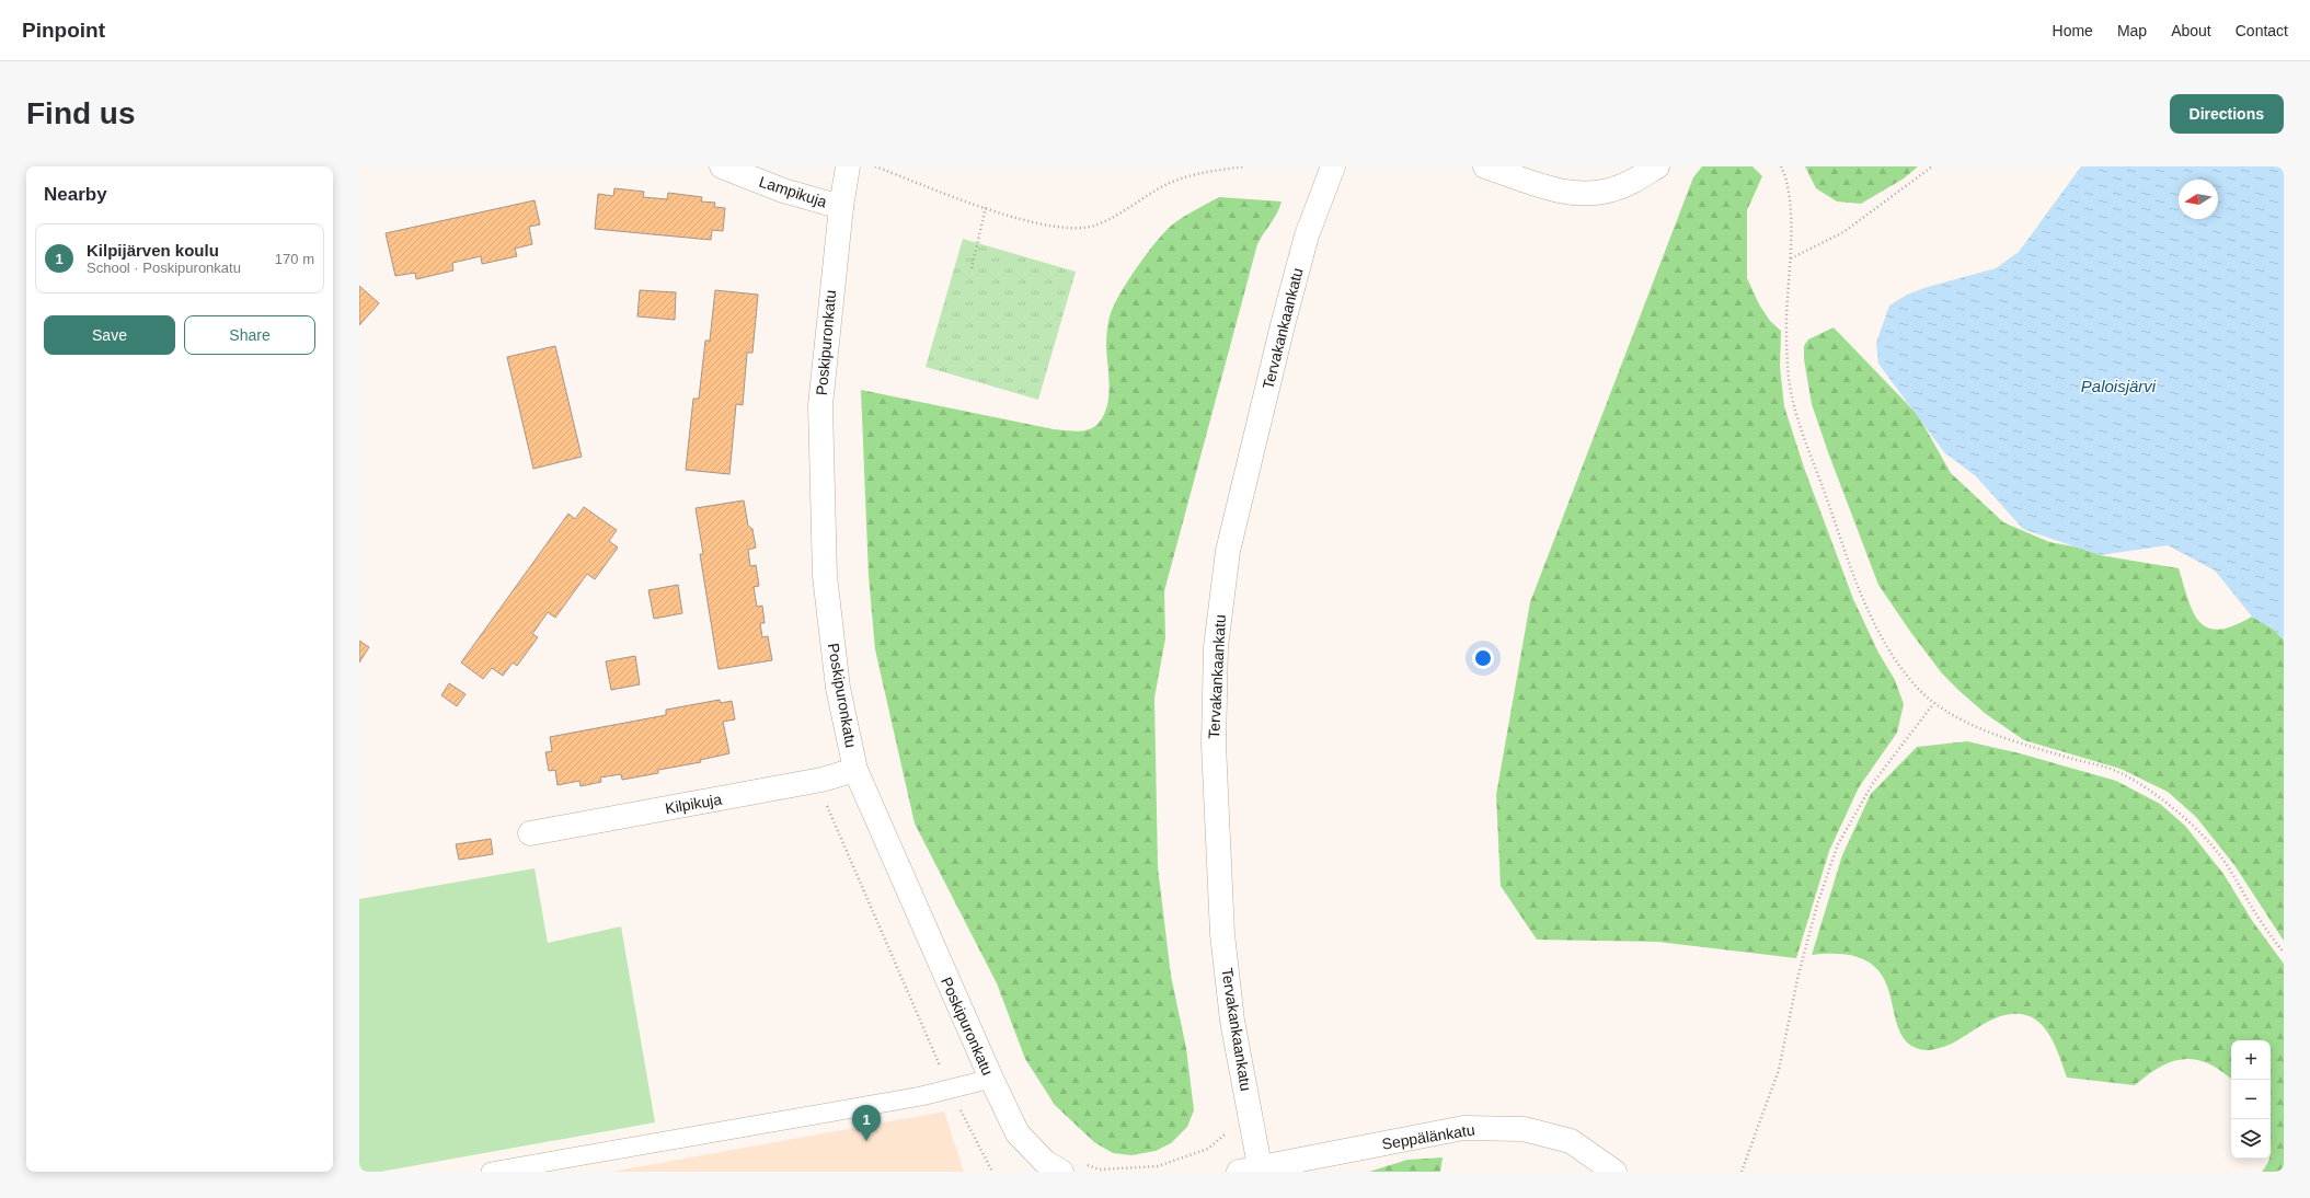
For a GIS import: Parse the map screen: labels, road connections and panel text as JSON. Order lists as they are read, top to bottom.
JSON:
{
  "streets": {
    "street": [
      "Lampikuja",
      "Tervakankaankatu",
      "Poskipuronkatu",
      "Kilpikuja",
      "Seppälänkatu"
    ]
  },
  "crossings": [
    ["Lampikuja", "Poskipuronkatu"],
    ["Tervakankaankatu", "Seppälänkatu"],
    ["Poskipuronkatu", "Kilpikuja"]
  ],
  "water": ["Paloisjärvi"],
  "north": "left",
  "page": {
    "header": "Pinpoint",
    "nav": [
      "Home",
      "Map",
      "About",
      "Contact"
    ],
    "buttons": [
      "Directions",
      ["Save", "Share"]
    ],
    "title": "Find us",
    "heading": "Nearby",
    "list": [
      {
        "mark": "1",
        "name": "Kilpijärven koulu",
        "note": "School · Poskipuronkatu",
        "value": "170 m"
      }
    ],
    "map_buttons": ["+", "−"],
    "pins": "1"
  }
}
